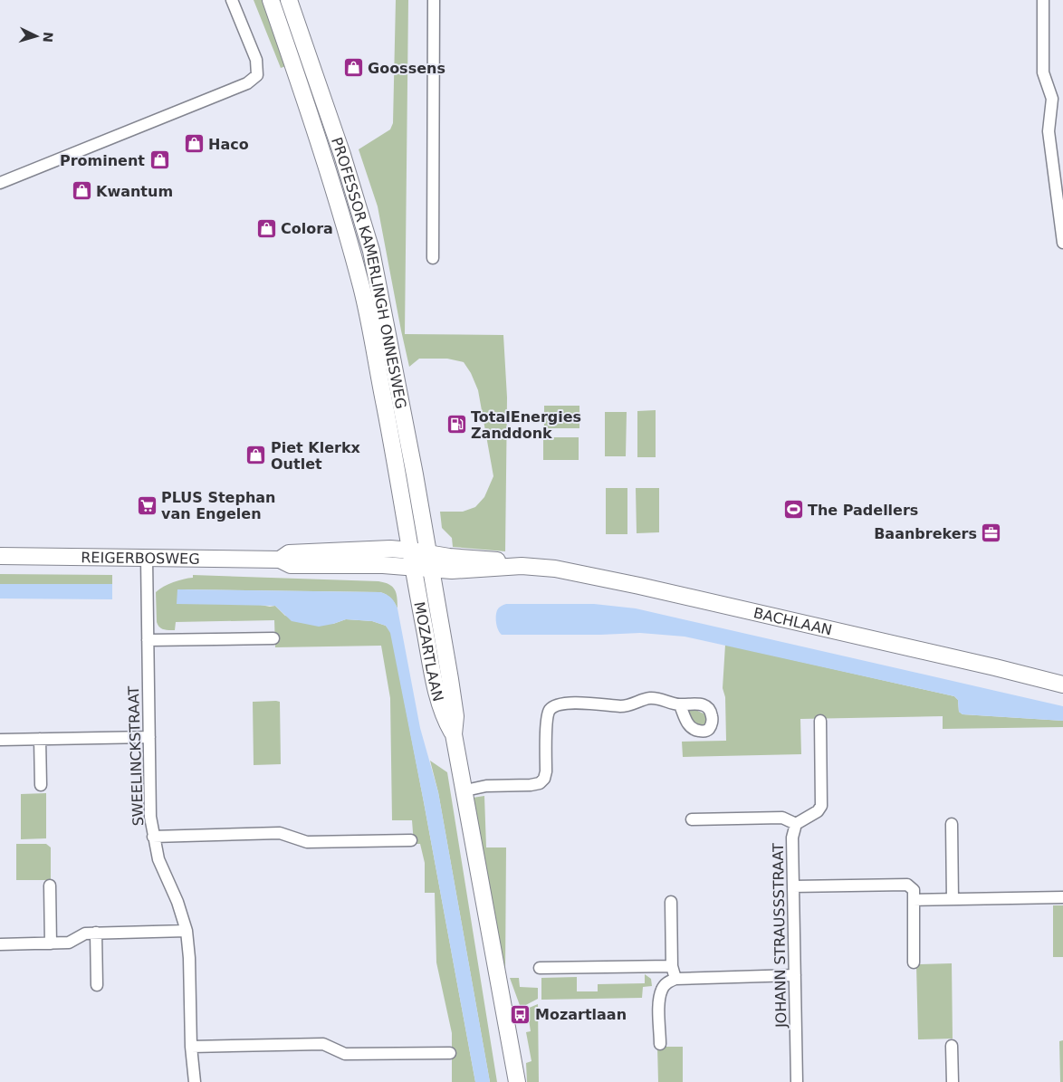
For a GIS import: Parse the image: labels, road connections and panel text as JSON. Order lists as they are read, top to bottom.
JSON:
{
  "streets": {
    "main road": [
      "PROFESSOR KAMERLINGH ONNESWEG",
      "REIGERBOSWEG",
      "BACHLAAN",
      "MOZARTLAAN"
    ],
    "street": ["SWEELINCKSTRAAT", "JOHANN STRAUSSSTRAAT"]
  },
  "crossings": [
    ["PROFESSOR KAMERLINGH ONNESWEG", "REIGERBOSWEG"],
    ["PROFESSOR KAMERLINGH ONNESWEG", "BACHLAAN"],
    ["PROFESSOR KAMERLINGH ONNESWEG", "MOZARTLAAN"],
    ["REIGERBOSWEG", "BACHLAAN"],
    ["REIGERBOSWEG", "MOZARTLAAN"],
    ["REIGERBOSWEG", "SWEELINCKSTRAAT"],
    ["BACHLAAN", "MOZARTLAAN"]
  ],
  "places": {
    "shop": [
      "Goossens",
      "Haco",
      "Prominent",
      "Kwantum",
      "Colora",
      "Piet Klerkx Outlet"
    ],
    "fuel station": ["TotalEnergies Zanddonk"],
    "supermarket": ["PLUS Stephan van Engelen"],
    "sports": ["The Padellers"],
    "office": ["Baanbrekers"],
    "bus stop": ["Mozartlaan"]
  },
  "north": "right"
}
